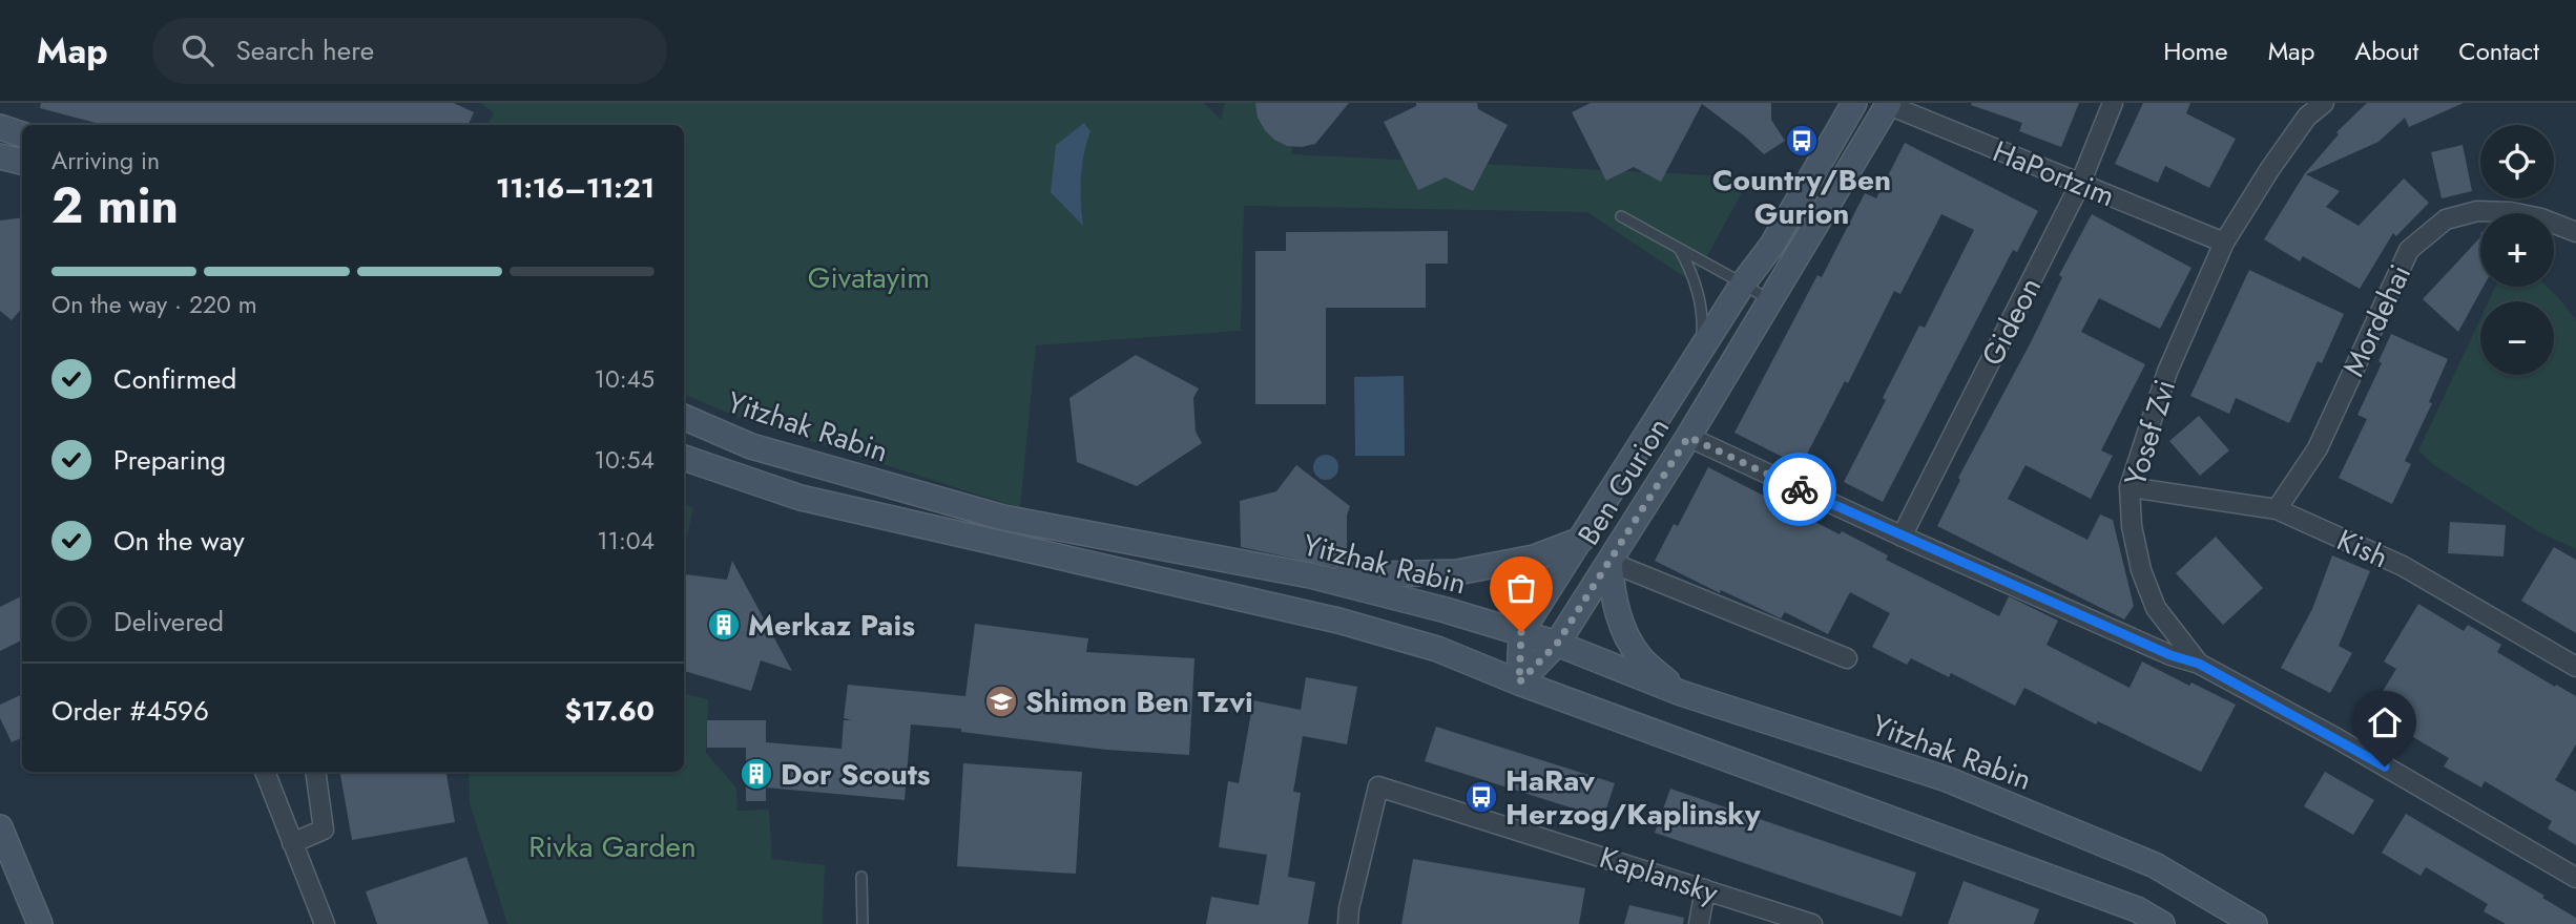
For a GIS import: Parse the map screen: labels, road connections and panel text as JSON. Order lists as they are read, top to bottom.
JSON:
{
  "streets": {
    "main road": ["Yitzhak Rabin", "Ben Gurion"],
    "street": [
      "HaPortzim",
      "Mordehai",
      "Gideon",
      "Yosef Zvi",
      "Kish",
      "Kaplansky"
    ]
  },
  "crossings": [
    ["HaPortzim", "Gideon"],
    ["HaPortzim", "Yosef Zvi"],
    ["HaPortzim", "Ben Gurion"],
    ["Mordehai", "Kish"],
    ["Yitzhak Rabin", "Ben Gurion"],
    ["Yosef Zvi", "Kish"]
  ],
  "parks": ["Givatayim", "Rivka Garden"],
  "places": {
    "bus stop": ["Country/Ben Gurion", "HaRav Herzog/Kaplinsky"],
    "building": ["Merkaz Pais", "Dor Scouts"],
    "school or university": ["Shimon Ben Tzvi"]
  },
  "page": {
    "header": "Map",
    "search": "Search here",
    "nav": [
      "Home",
      "Map",
      "About",
      "Contact"
    ],
    "map_buttons": ["+", "−"],
    "heading": ["2 min", "Arriving in", "11:16–11:21"],
    "panel": ["Order #4596", "$17.60"],
    "bar": "On the way · 220 m",
    "list": [
      ["Confirmed", "10:45"],
      ["Preparing", "10:54"],
      ["On the way", "11:04"],
      "Delivered"
    ]
  }
}
